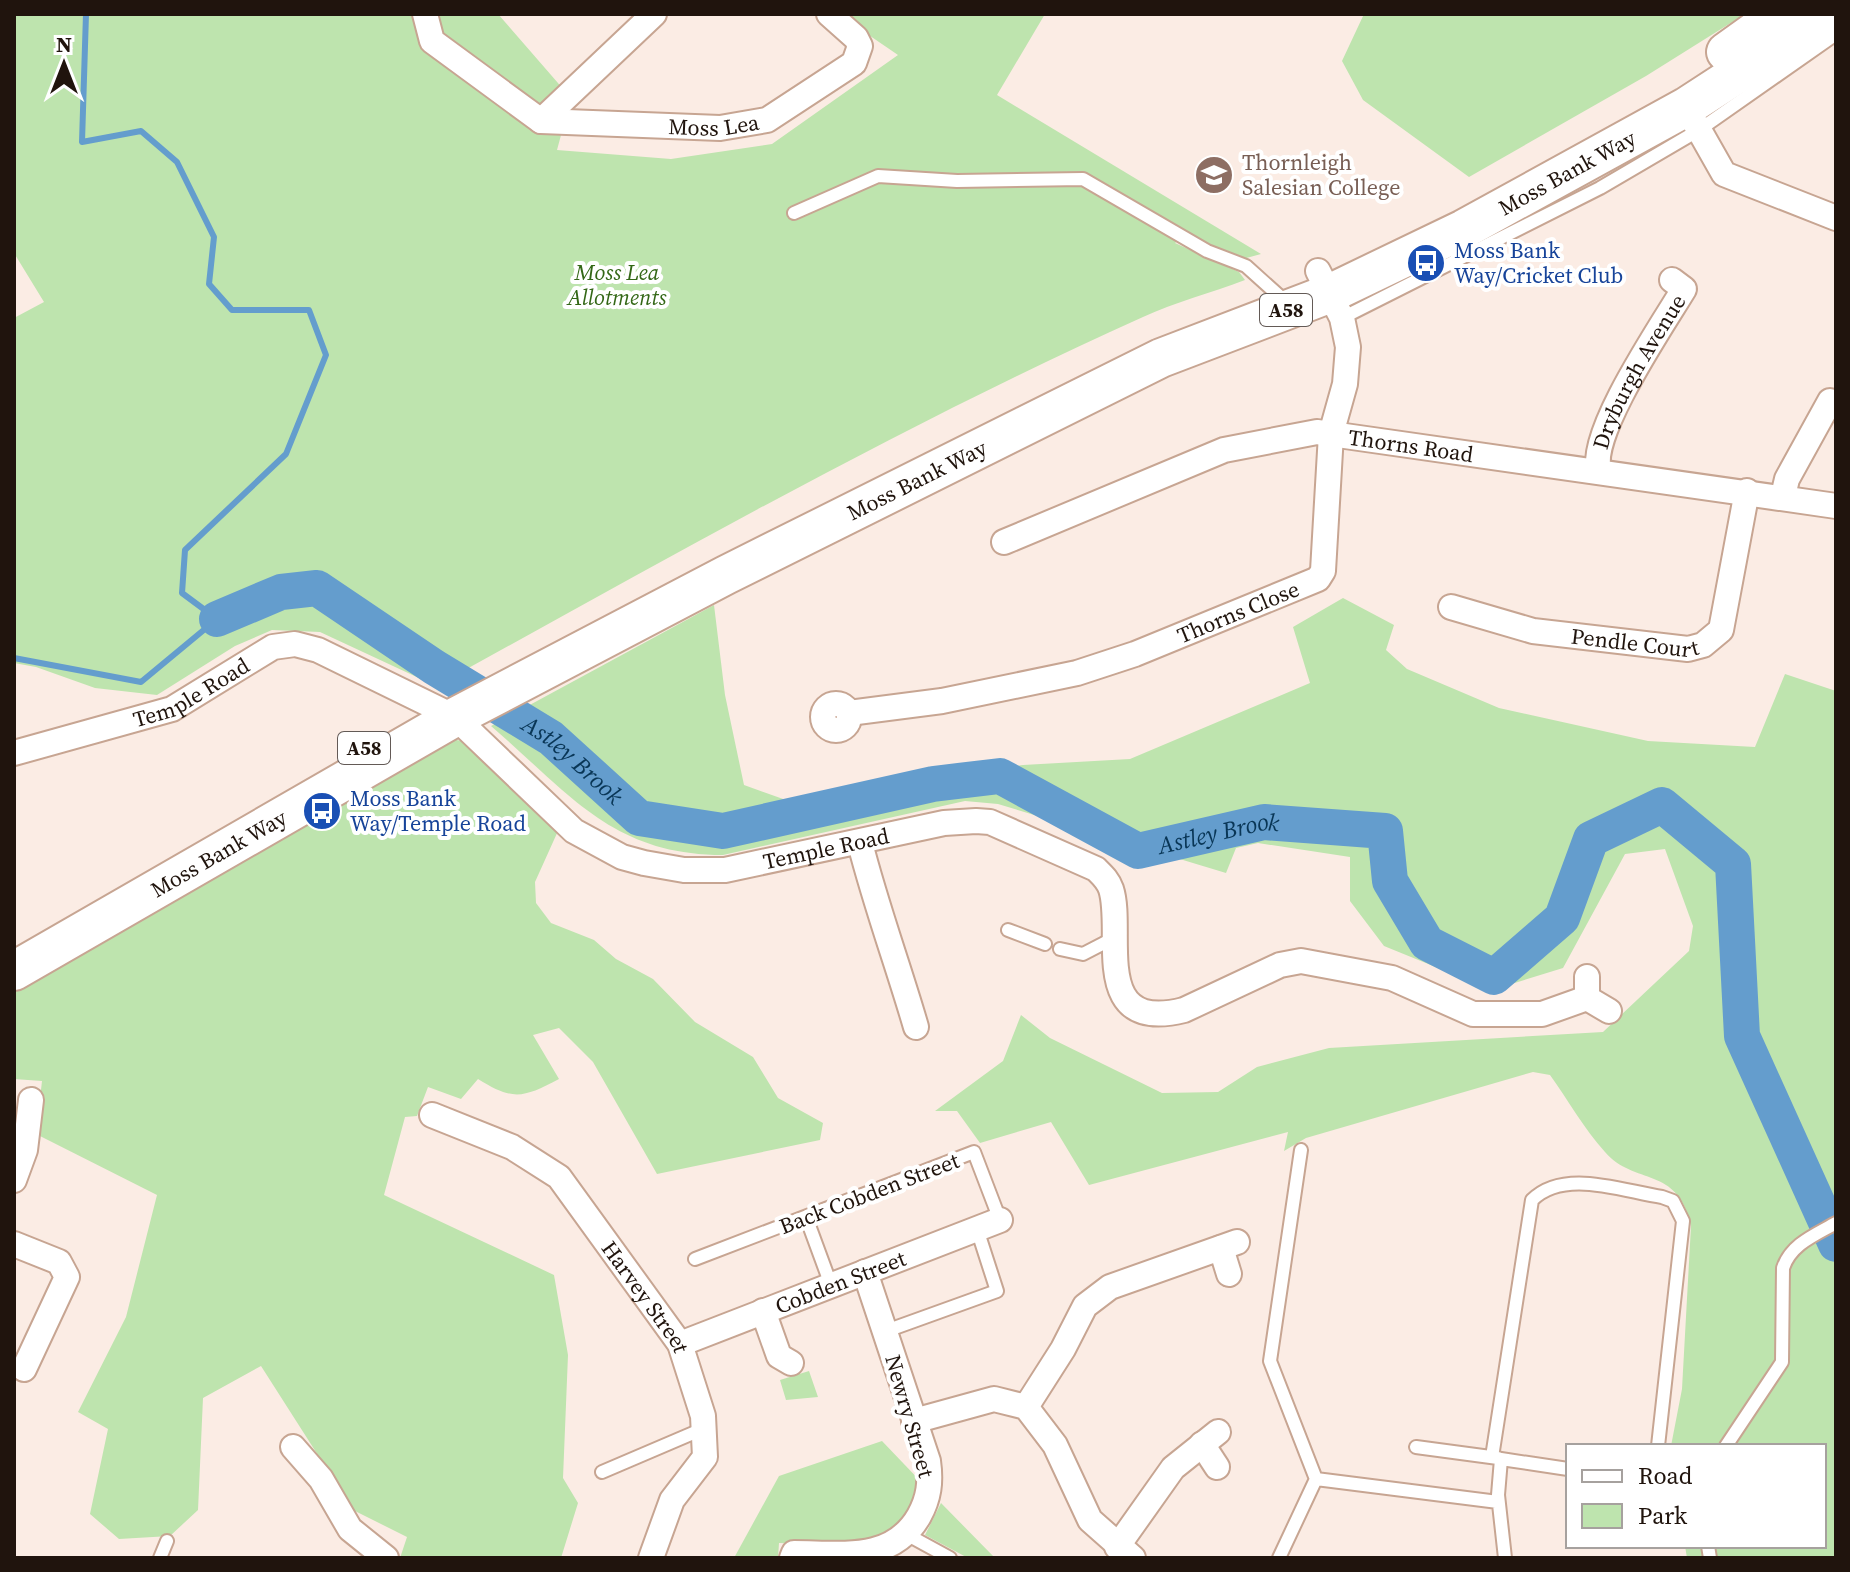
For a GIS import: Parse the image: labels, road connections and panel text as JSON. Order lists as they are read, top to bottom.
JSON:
{
  "streets": {
    "highway": ["Moss Bank Way", "A58"],
    "street": [
      "Moss Lea",
      "Dryburgh Avenue",
      "Thorns Road",
      "Thorns Close",
      "Pendle Court",
      "Temple Road",
      "Cobden Street",
      "Harvey Street",
      "Newry Street"
    ],
    "lane": ["Back Cobden Street"]
  },
  "crossings": [
    ["Moss Bank Way", "Thorns Close"],
    ["Moss Bank Way", "Temple Road"],
    ["Dryburgh Avenue", "Thorns Road"],
    ["Thorns Road", "Thorns Close"],
    ["Thorns Road", "Pendle Court"],
    ["Back Cobden Street", "Cobden Street"],
    ["Cobden Street", "Harvey Street"],
    ["Cobden Street", "Newry Street"]
  ],
  "water": ["Astley Brook"],
  "parks": ["Moss Lea Allotments"],
  "places": {
    "school or university": ["Thornleigh Salesian College"],
    "bus stop": ["Moss Bank Way/Cricket Club", "Moss Bank Way/Temple Road"]
  },
  "legend": ["Road", "Park"],
  "north": "top"
}
